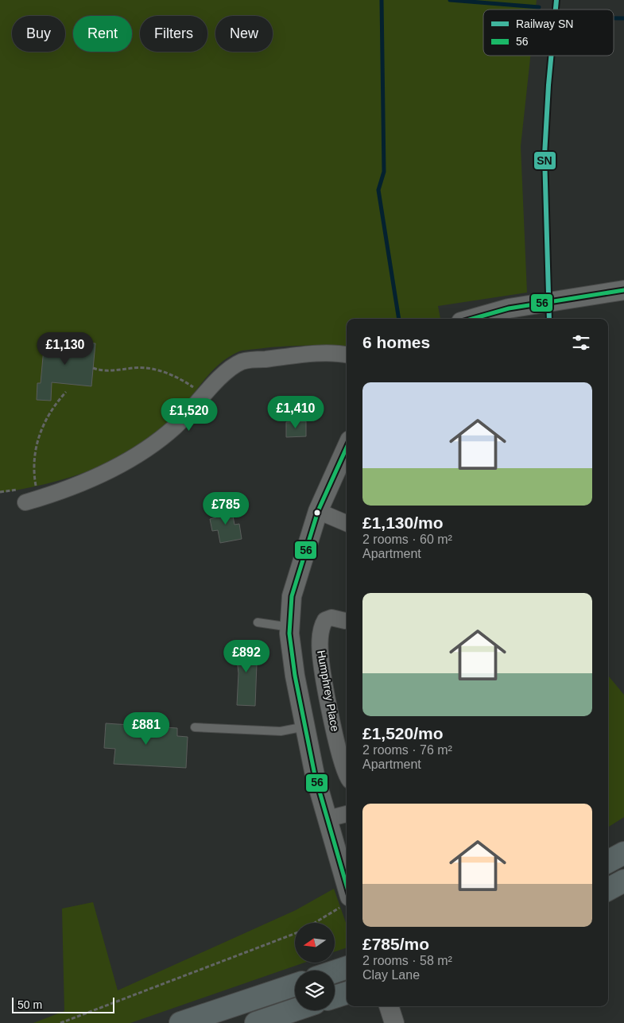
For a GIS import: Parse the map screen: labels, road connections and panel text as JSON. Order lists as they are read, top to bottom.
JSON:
{
  "streets": {
    "street": ["Humphrey Place"]
  },
  "lines": ["rail line SN", "transit line 56"],
  "legend": ["Railway SN", "56"],
  "scale_bar": "50 m",
  "north": "left",
  "page": {
    "chip": [
      "Buy",
      "Rent",
      "Filters",
      "New"
    ],
    "heading": "6 homes",
    "price": [
      "£1,130",
      "£1,410",
      "£1,520",
      "£785",
      "£892",
      "£881"
    ],
    "list": [
      {
        "name": "£1,130/mo",
        "note": "2 rooms · 60 m² · Apartment"
      },
      {
        "name": "£1,520/mo",
        "note": "2 rooms · 76 m² · Apartment"
      },
      {
        "name": "£785/mo",
        "note": "2 rooms · 58 m² · Clay Lane"
      }
    ],
    "scale": "50 m"
  }
}
